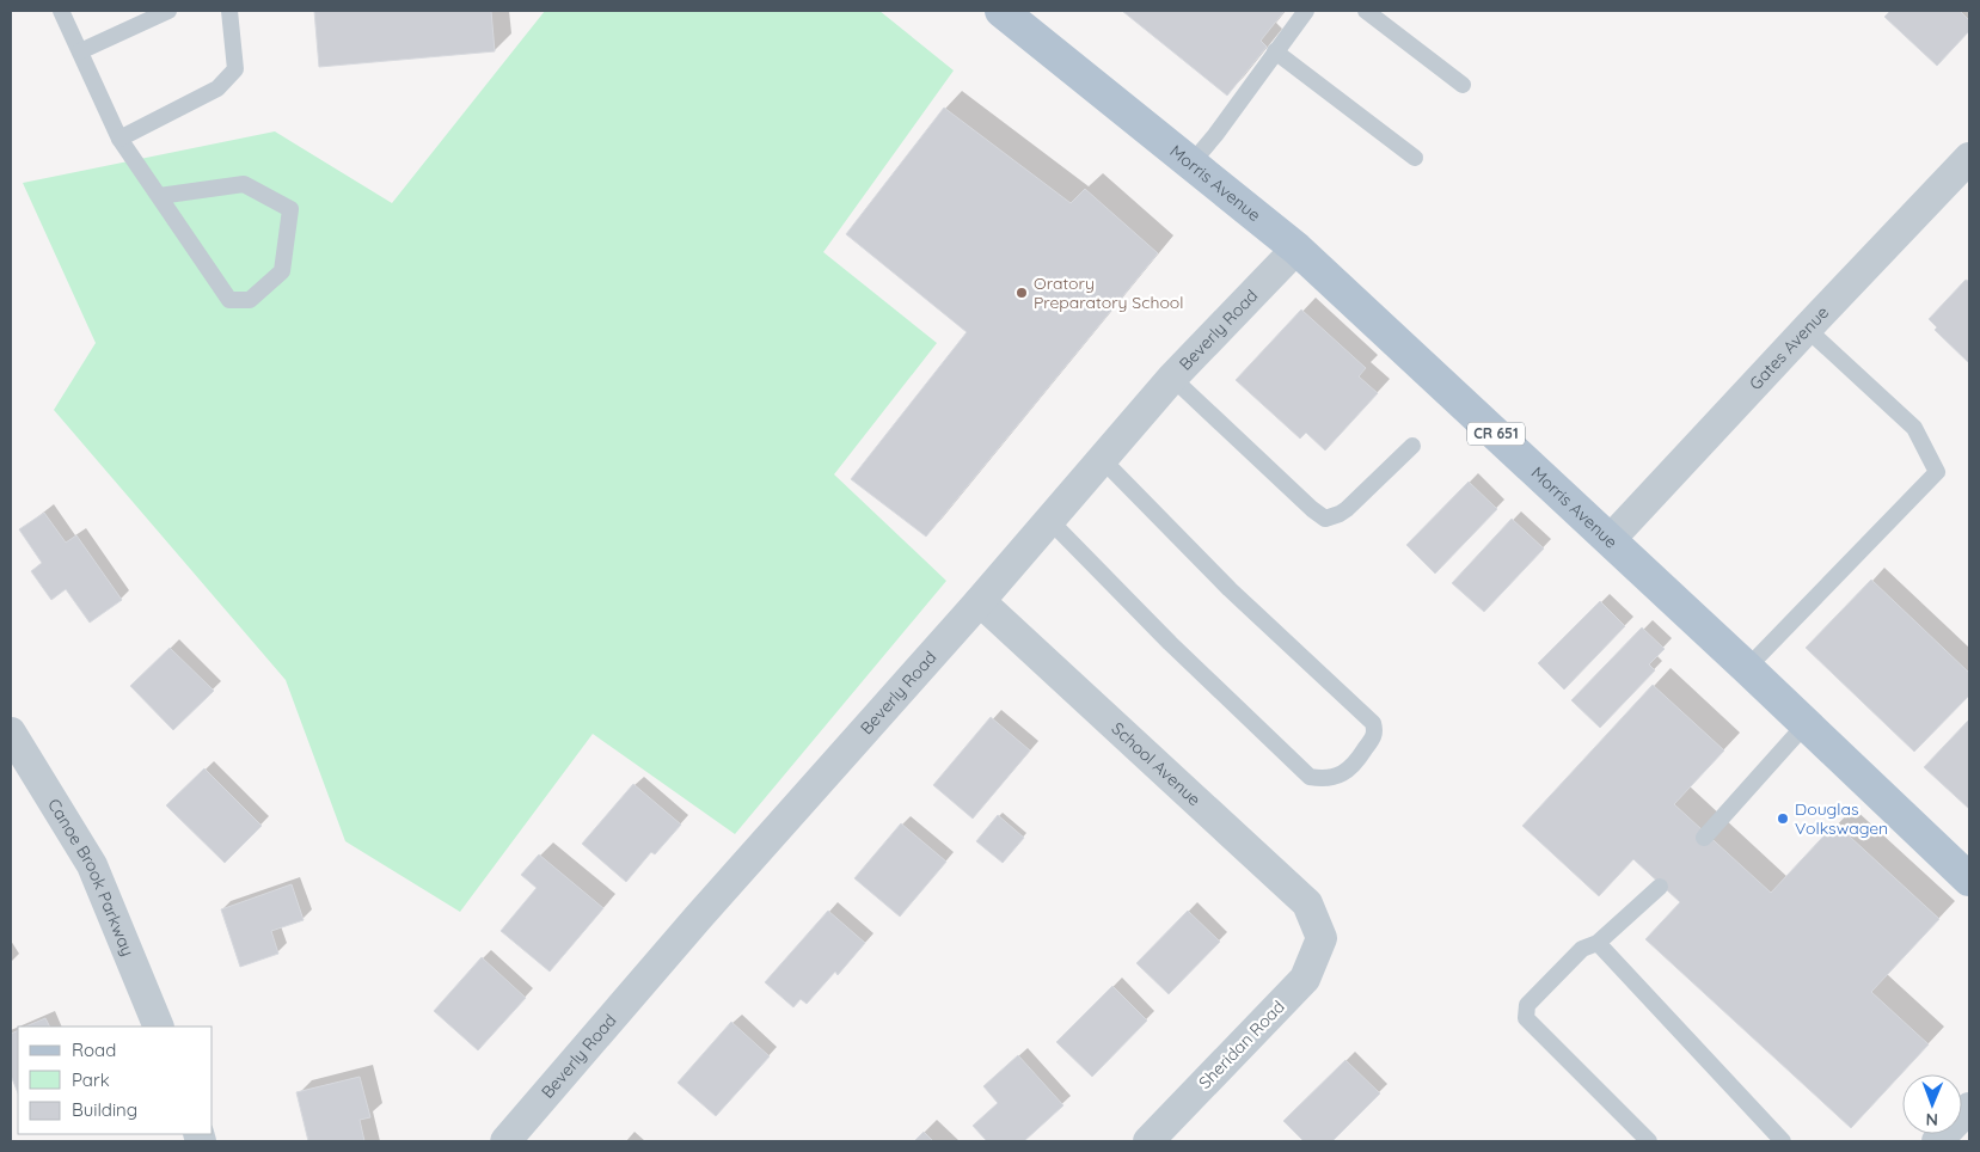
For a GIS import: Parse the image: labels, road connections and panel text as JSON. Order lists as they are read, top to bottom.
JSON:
{
  "streets": {
    "main road": ["Morris Avenue", "CR 651"],
    "street": [
      "Beverly Road",
      "Gates Avenue",
      "School Avenue",
      "Canoe Brook Parkway",
      "Sheridan Road"
    ]
  },
  "crossings": [
    ["Morris Avenue", "Beverly Road"],
    ["Morris Avenue", "Gates Avenue"],
    ["Beverly Road", "School Avenue"],
    ["School Avenue", "Sheridan Road"]
  ],
  "places": ["Oratory Preparatory School", "Douglas Volkswagen"],
  "legend": ["Road", "Park", "Building"],
  "north": "bottom"
}
